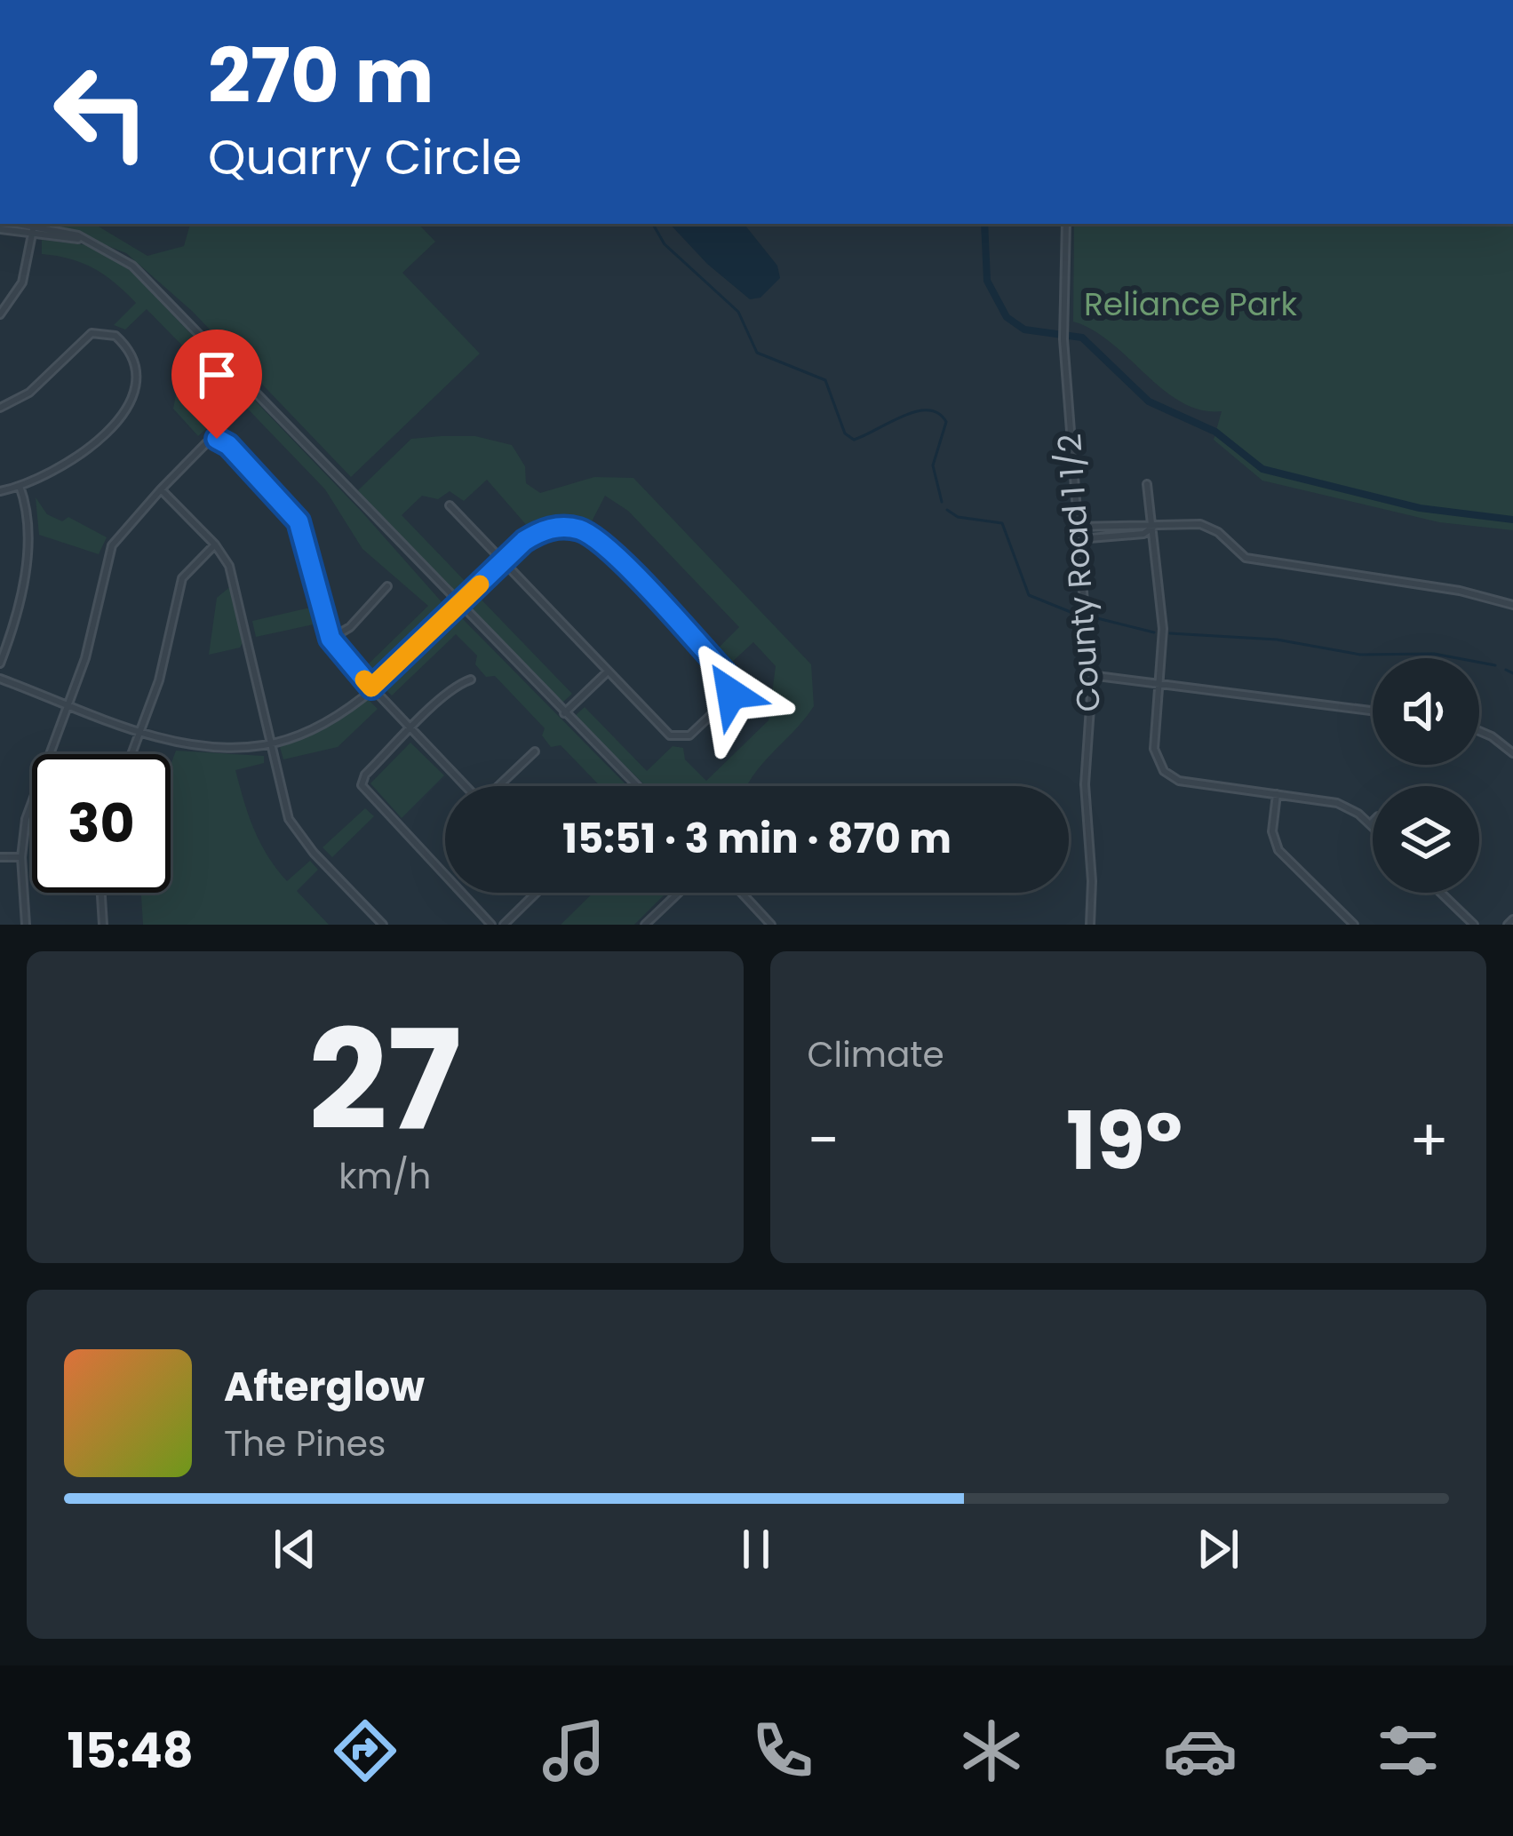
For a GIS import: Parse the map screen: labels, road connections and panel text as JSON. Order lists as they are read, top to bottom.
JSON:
{
  "streets": {
    "street": ["County Road 1 1/2"]
  },
  "parks": ["Reliance Park"],
  "page": {
    "turn": ["270 m", "Quarry Circle"],
    "limit": "30",
    "trip": "15:51 · 3 min · 870 m",
    "tile": [
      ["27", "km/h"],
      "Climate"
    ],
    "heat": ["−", "19°", "+"],
    "song": ["Afterglow", "The Pines"],
    "tabs": "15:48"
  }
}
